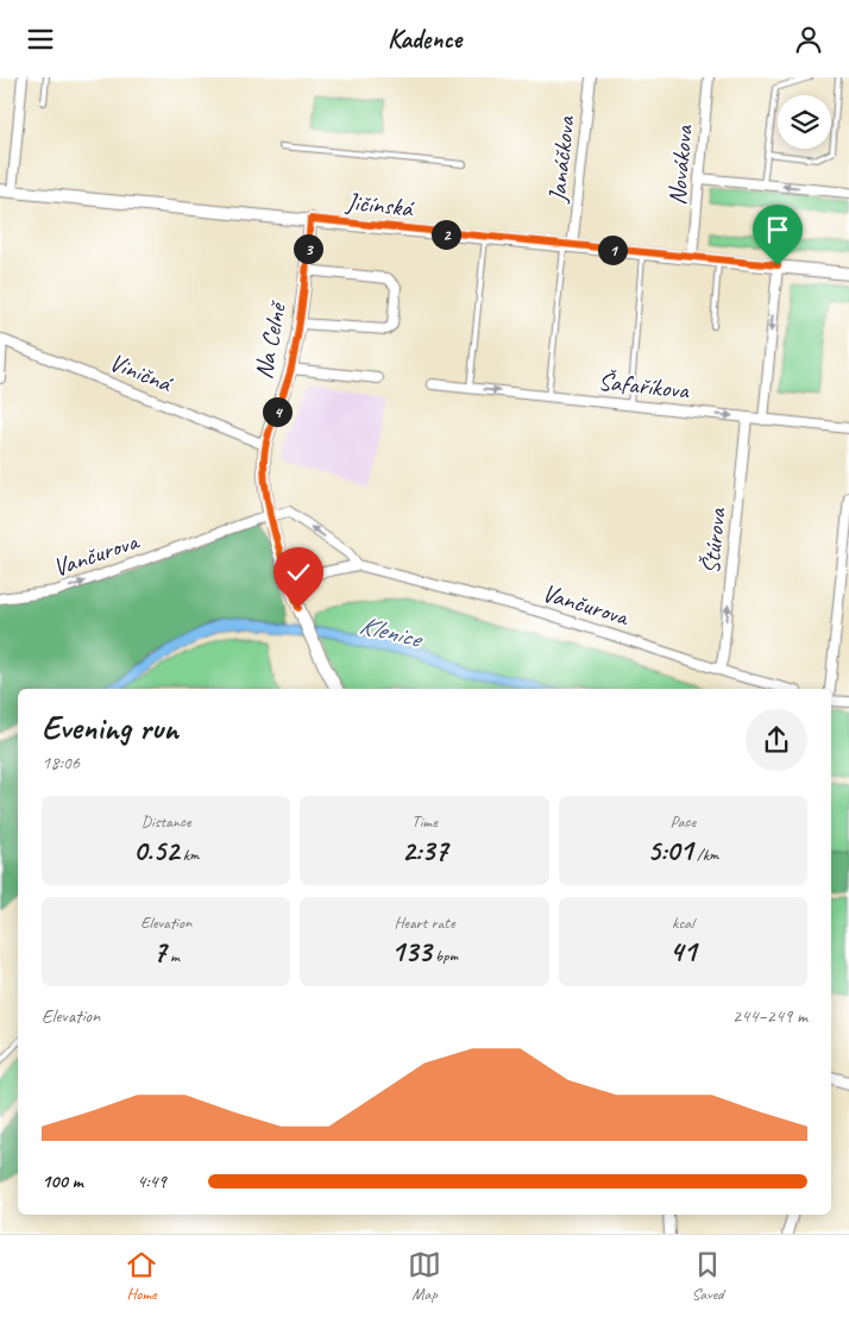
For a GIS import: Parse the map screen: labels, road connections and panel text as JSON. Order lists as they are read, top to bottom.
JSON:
{
  "streets": {
    "street": [
      "Janáčkova",
      "Novákova",
      "Jičínská",
      "Na Celně",
      "Viničná",
      "Šafaříkova",
      "Štúrova",
      "Vančurova"
    ]
  },
  "crossings": [
    ["Janáčkova", "Jičínská"],
    ["Novákova", "Jičínská"],
    ["Jičínská", "Na Celně"],
    ["Na Celně", "Viničná"],
    ["Na Celně", "Vančurova"],
    ["Šafaříkova", "Štúrova"],
    ["Štúrova", "Vančurova"]
  ],
  "one_way": ["Šafaříkova", "Štúrova"],
  "water": ["Klenice"],
  "page": {
    "header": "Kadence",
    "pins": [
      "2",
      "3",
      "1",
      "4"
    ],
    "heading": ["Evening run", "18:06"],
    "stats": [
      ["Distance", "0.52 km"],
      ["Time", "2:37"],
      ["Pace", "5:01 /km"],
      ["Elevation", "7 m"],
      ["Heart rate", "133 bpm"],
      ["kcal", "41"]
    ],
    "chart": ["Elevation", "244–249 m"],
    "list": [
      {
        "name": "100 m",
        "note": "4:49"
      }
    ],
    "tabs": ["Home", "Map", "Saved"]
  }
}
